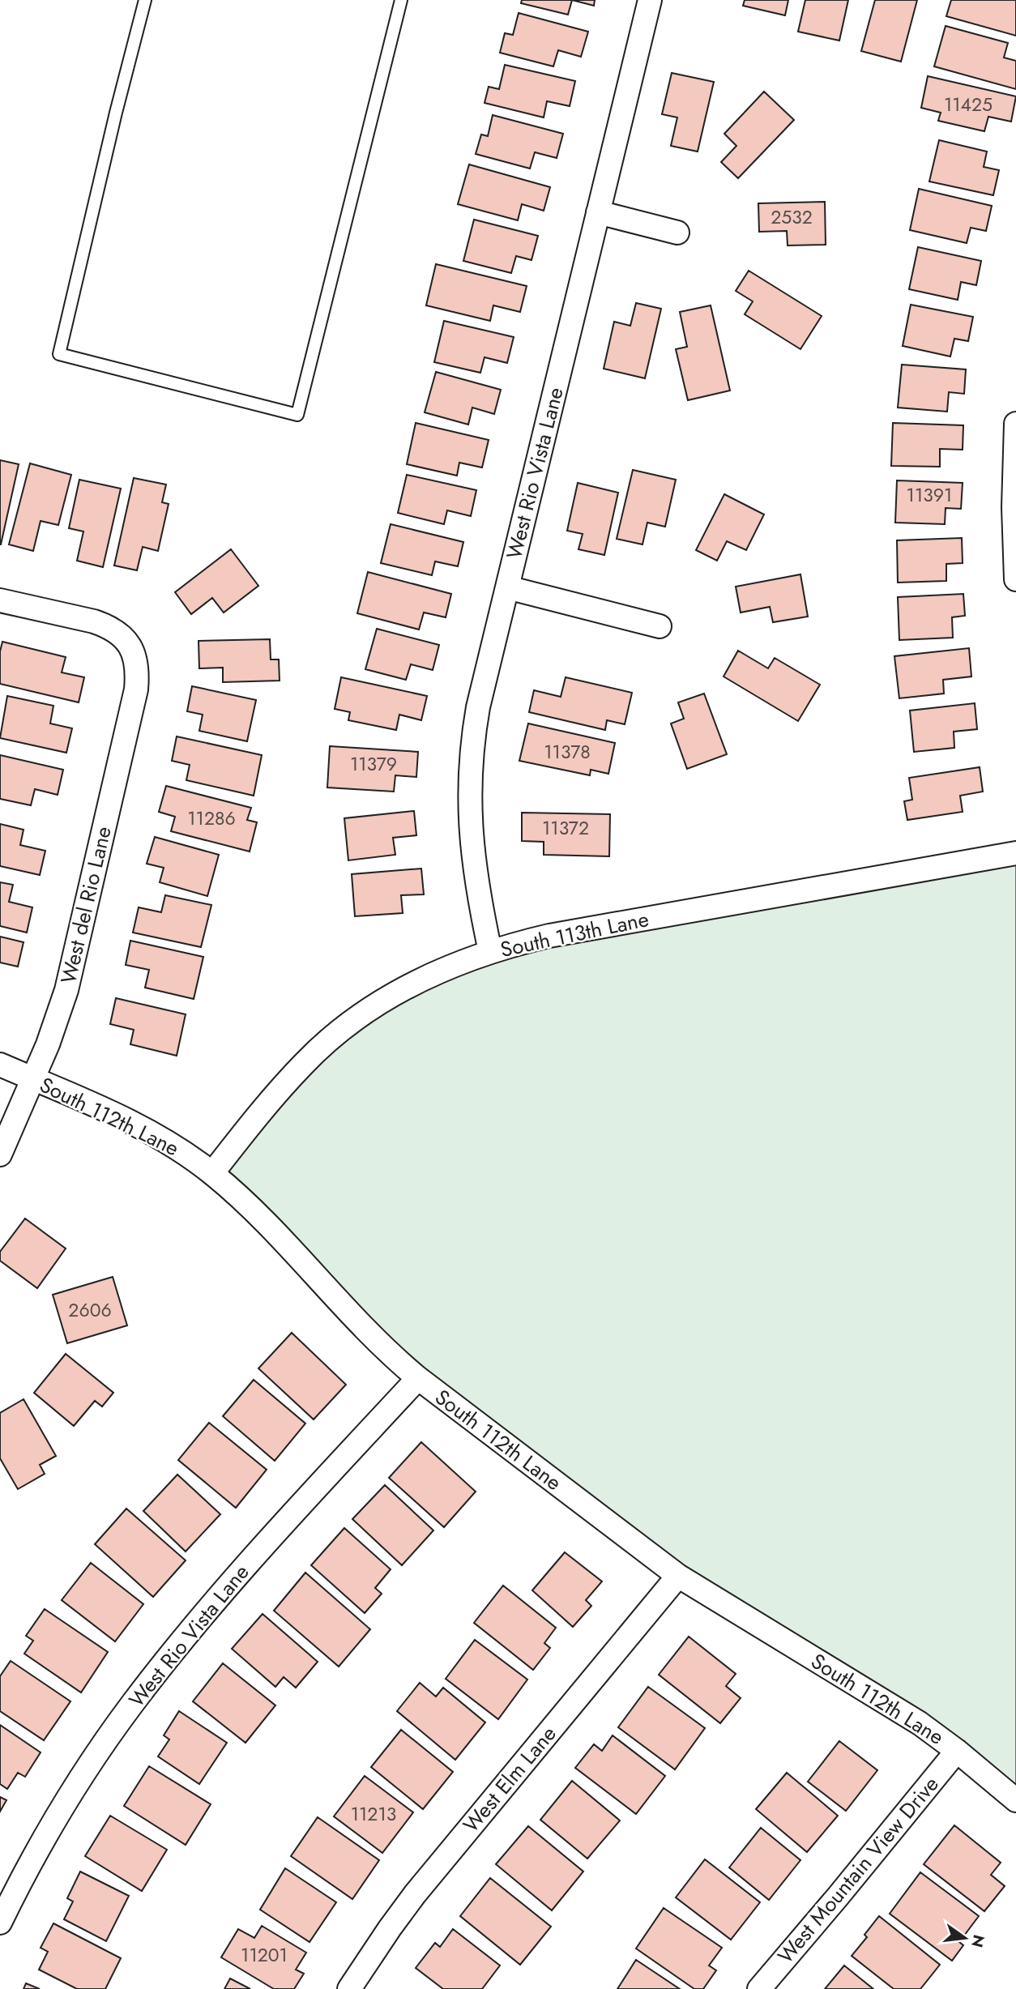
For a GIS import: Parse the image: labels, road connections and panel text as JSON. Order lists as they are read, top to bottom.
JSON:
{
  "streets": {
    "street": [
      "West Rio Vista Lane",
      "West del Rio Lane",
      "South 113th Lane",
      "South 112th Lane",
      "West Elm Lane",
      "West Mountain View Drive"
    ]
  },
  "crossings": [
    ["West Rio Vista Lane", "South 113th Lane"],
    ["West Rio Vista Lane", "South 112th Lane"],
    ["West del Rio Lane", "South 112th Lane"],
    ["South 113th Lane", "South 112th Lane"],
    ["South 112th Lane", "West Elm Lane"],
    ["South 112th Lane", "West Mountain View Drive"]
  ],
  "house_numbers": [
    "11425",
    "2532",
    "11391",
    "11378",
    "11379",
    "11286",
    "11372",
    "2606",
    "11213",
    "11201"
  ],
  "north": "right"
}
